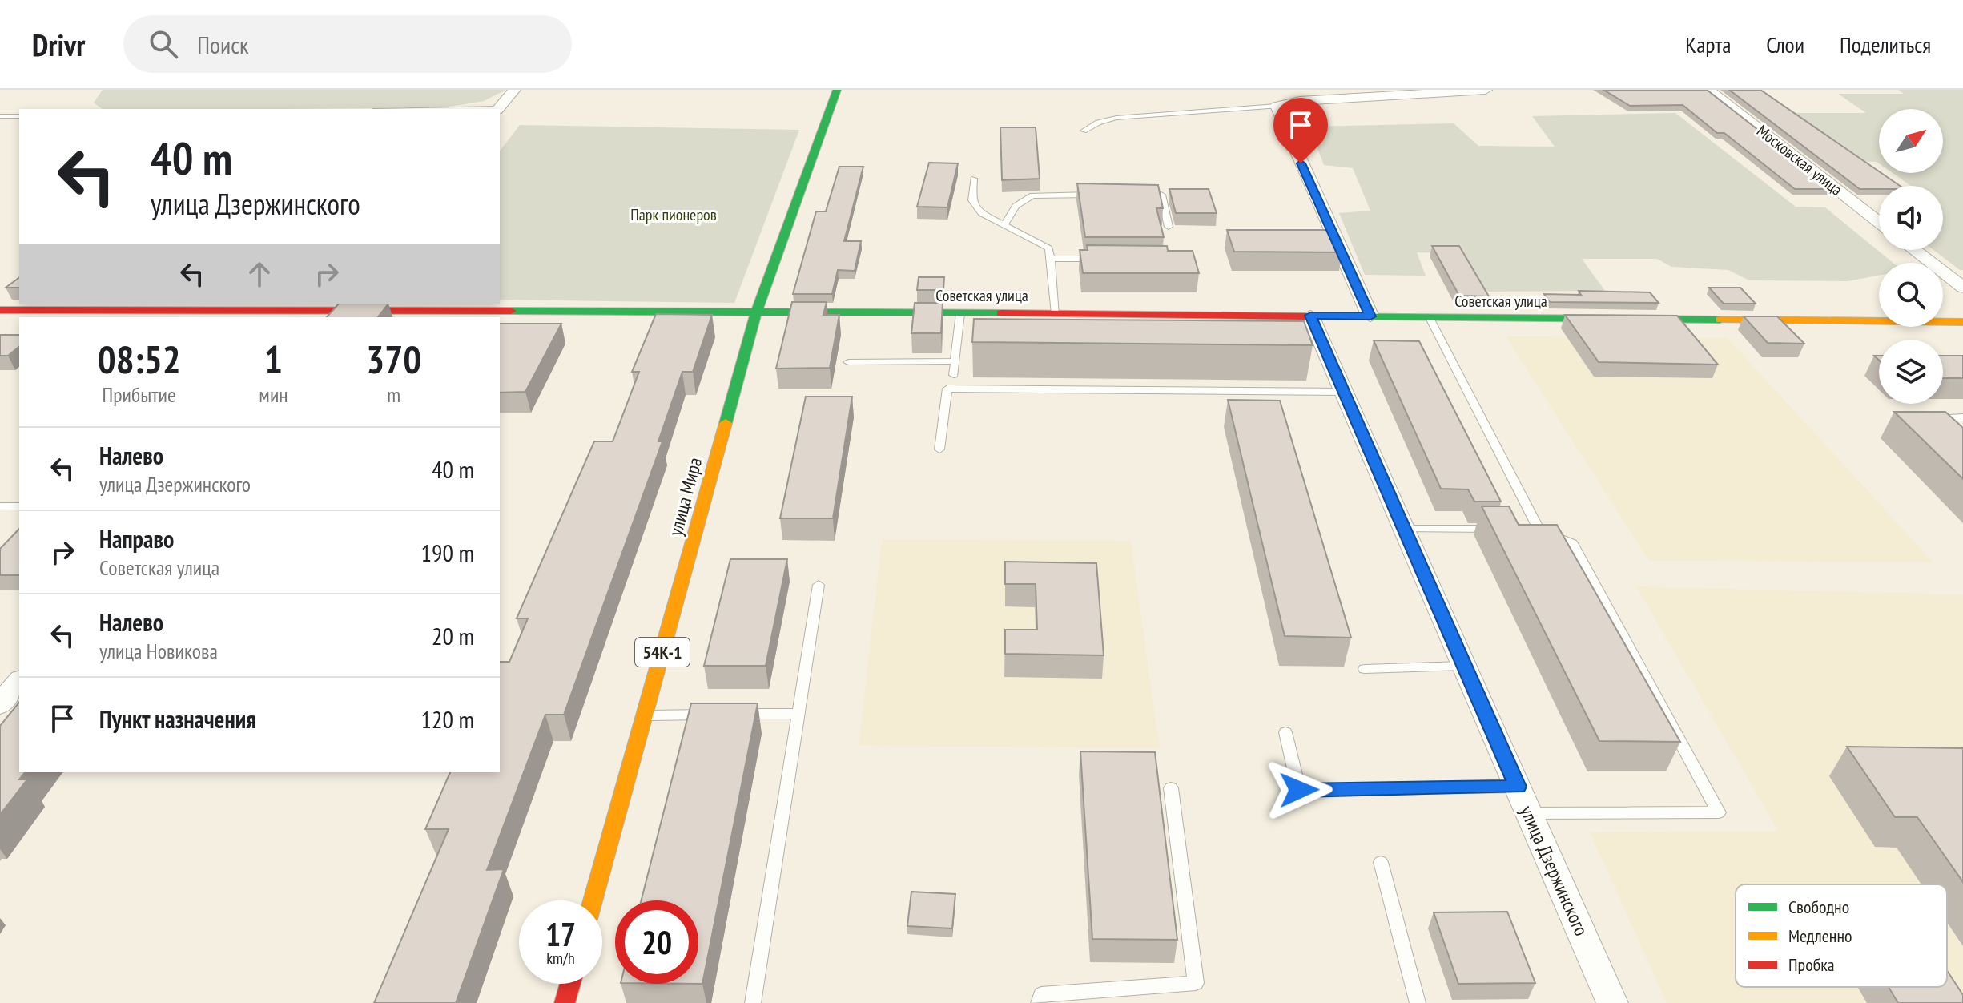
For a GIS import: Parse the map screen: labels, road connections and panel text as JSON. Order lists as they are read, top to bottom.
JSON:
{
  "streets": {
    "street": [
      "Московская улица",
      "Советская улица",
      "улица Мира",
      "54К-1",
      "улица Дзержинского"
    ]
  },
  "crossings": [
    ["Советская улица", "улица Мира"],
    ["Советская улица", "улица Дзержинского"]
  ],
  "parks": ["Парк пионеров"],
  "legend": ["Свободно", "Медленно", "Пробка"],
  "north": "top right",
  "page": {
    "header": "Drivr",
    "search": "Поиск",
    "nav": ["Карта", "Слои", "Поделиться"],
    "turn": ["40 m", "улица Дзержинского"],
    "eta": [
      "08:52",
      "Прибытие",
      "1",
      "мин",
      "370",
      "m"
    ],
    "list": [
      {
        "name": "Налево",
        "note": "улица Дзержинского",
        "value": "40 m"
      },
      {
        "name": "Направо",
        "note": "Советская улица",
        "value": "190 m"
      },
      {
        "name": "Налево",
        "note": "улица Новикова",
        "value": "20 m"
      },
      {
        "name": "Пункт назначения",
        "value": "120 m"
      }
    ],
    "speed": "17 km/h",
    "limit": "20"
  }
}
